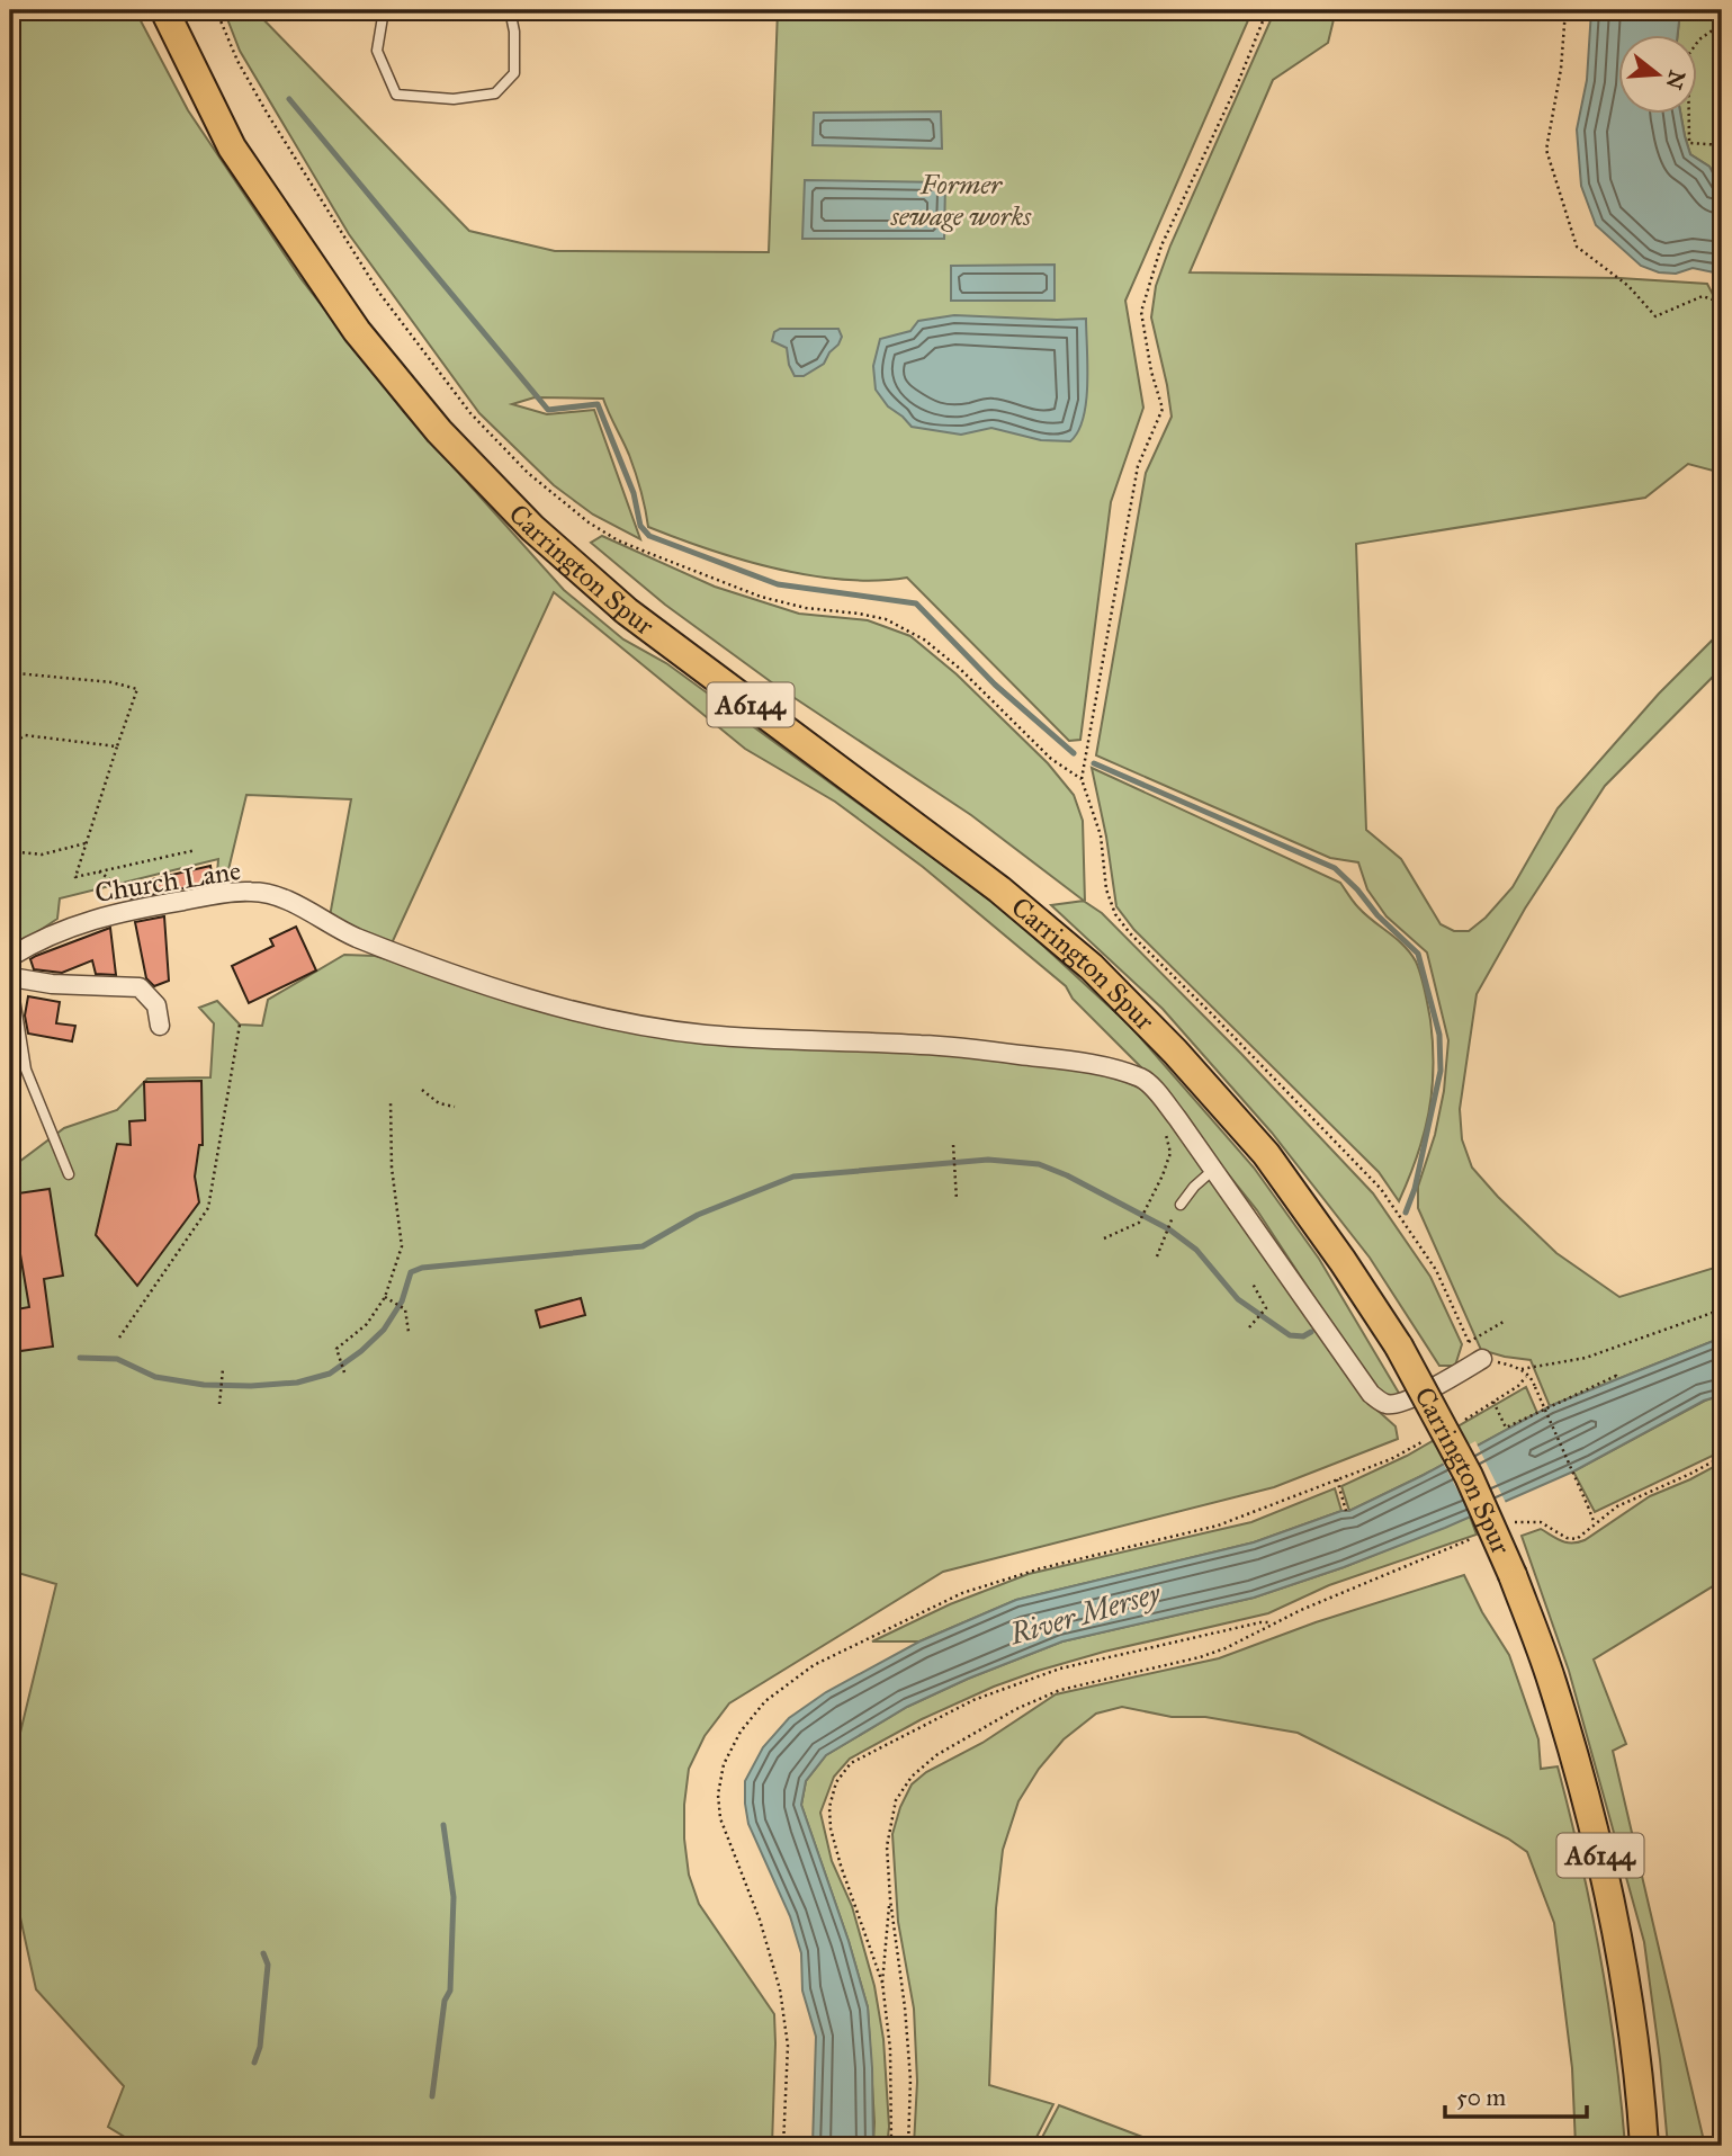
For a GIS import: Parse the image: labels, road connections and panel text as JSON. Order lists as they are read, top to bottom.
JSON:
{
  "streets": {
    "main road": ["Carrington Spur", "A6144"],
    "street": ["Church Lane"]
  },
  "water": ["River Mersey"],
  "parks": ["Former sewage works"],
  "scale_bar": "50 m",
  "north": "right"
}
